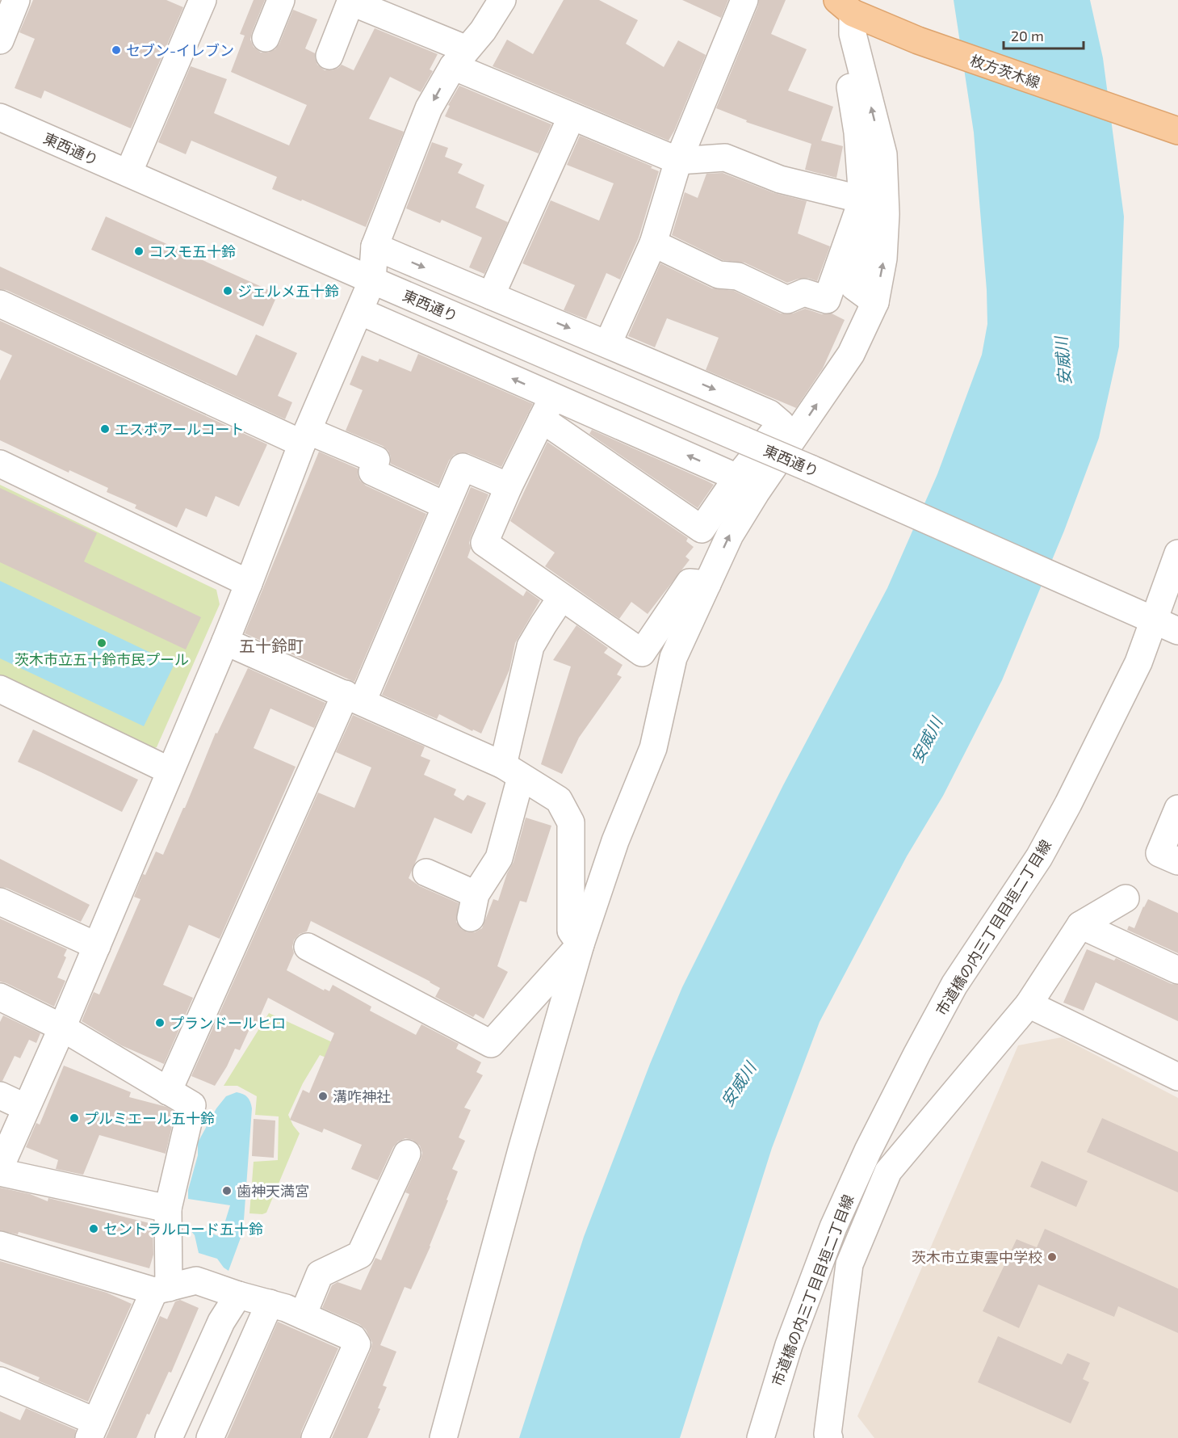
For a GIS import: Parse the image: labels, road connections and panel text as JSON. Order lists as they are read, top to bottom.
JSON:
{
  "streets": {
    "main road": ["枚方茨木線"],
    "street": ["東西通り", "市道橋の内三丁目目垣二丁目線"]
  },
  "crossings": [
    ["東西通り", "市道橋の内三丁目目垣二丁目線"]
  ],
  "districts": ["五十鈴町"],
  "water": ["安威川"],
  "places": [
    "セブン-イレブン",
    "コスモ五十鈴",
    "ジェルメ五十鈴",
    "エスポアールコート",
    "茨木市立五十鈴市民プール",
    "プランドールヒロ",
    "溝咋神社",
    "プルミエール五十鈴",
    "歯神天満宮",
    "セントラルロード五十鈴",
    "茨木市立東雲中学校"
  ],
  "scale_bar": "20 m"
}
